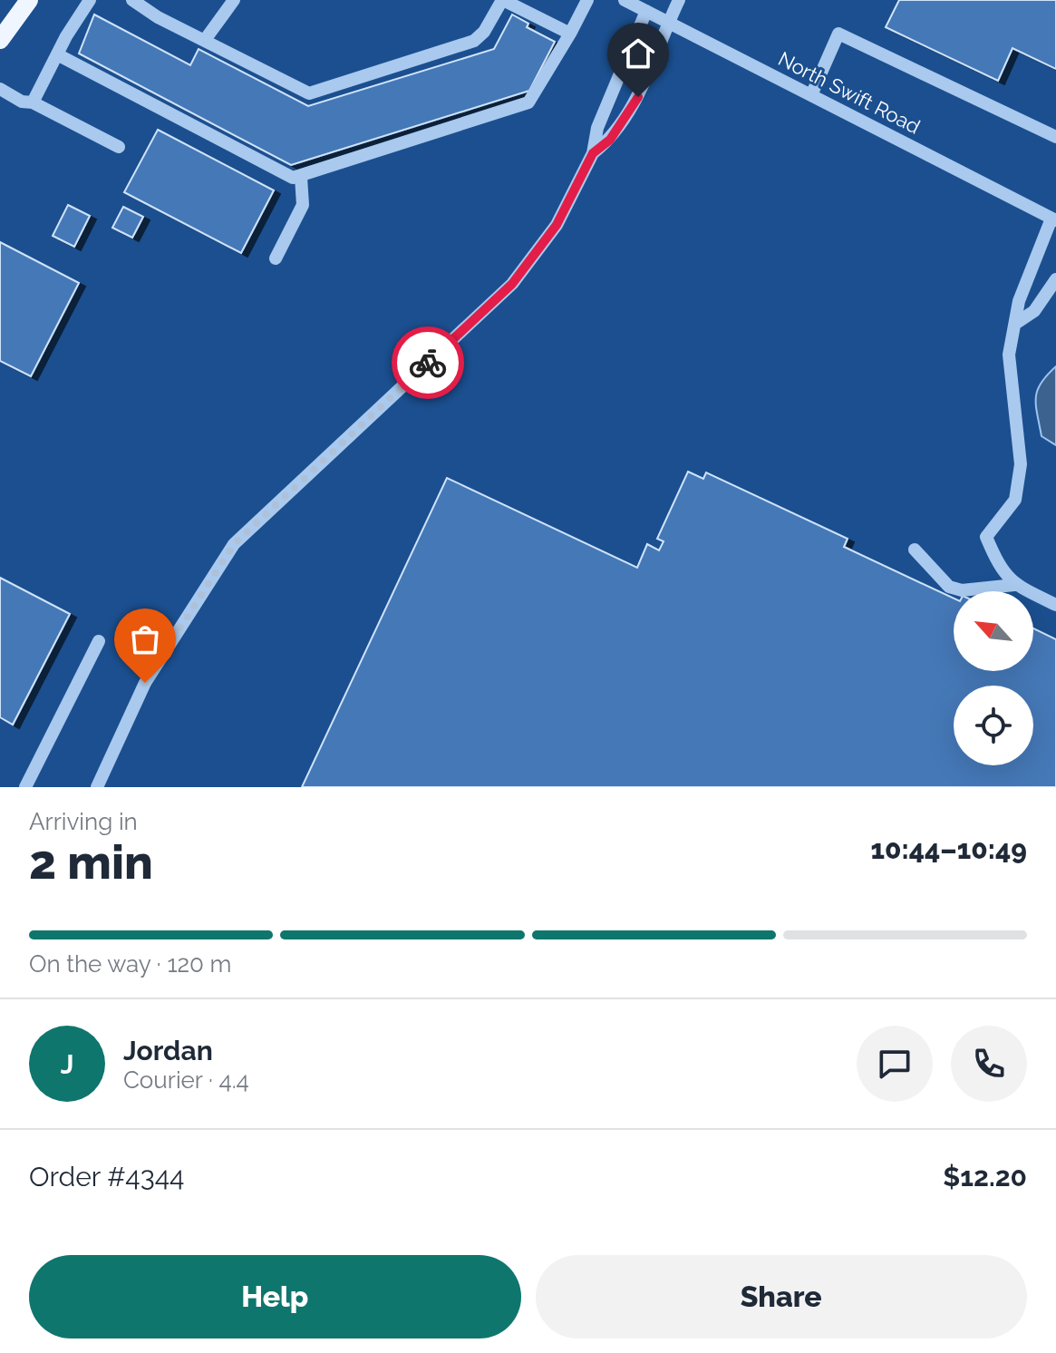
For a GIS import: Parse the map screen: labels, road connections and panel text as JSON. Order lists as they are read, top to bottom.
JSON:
{
  "streets": {
    "street": ["North Swift Road"]
  },
  "north": "top left",
  "page": {
    "heading": ["2 min", "Arriving in", "10:44–10:49"],
    "panel": [
      "Jordan",
      "Courier · 4.4",
      "Order #4344",
      "$12.20"
    ],
    "bar": "On the way · 120 m",
    "round": "J",
    "buttons": ["Help", "Share"]
  }
}
